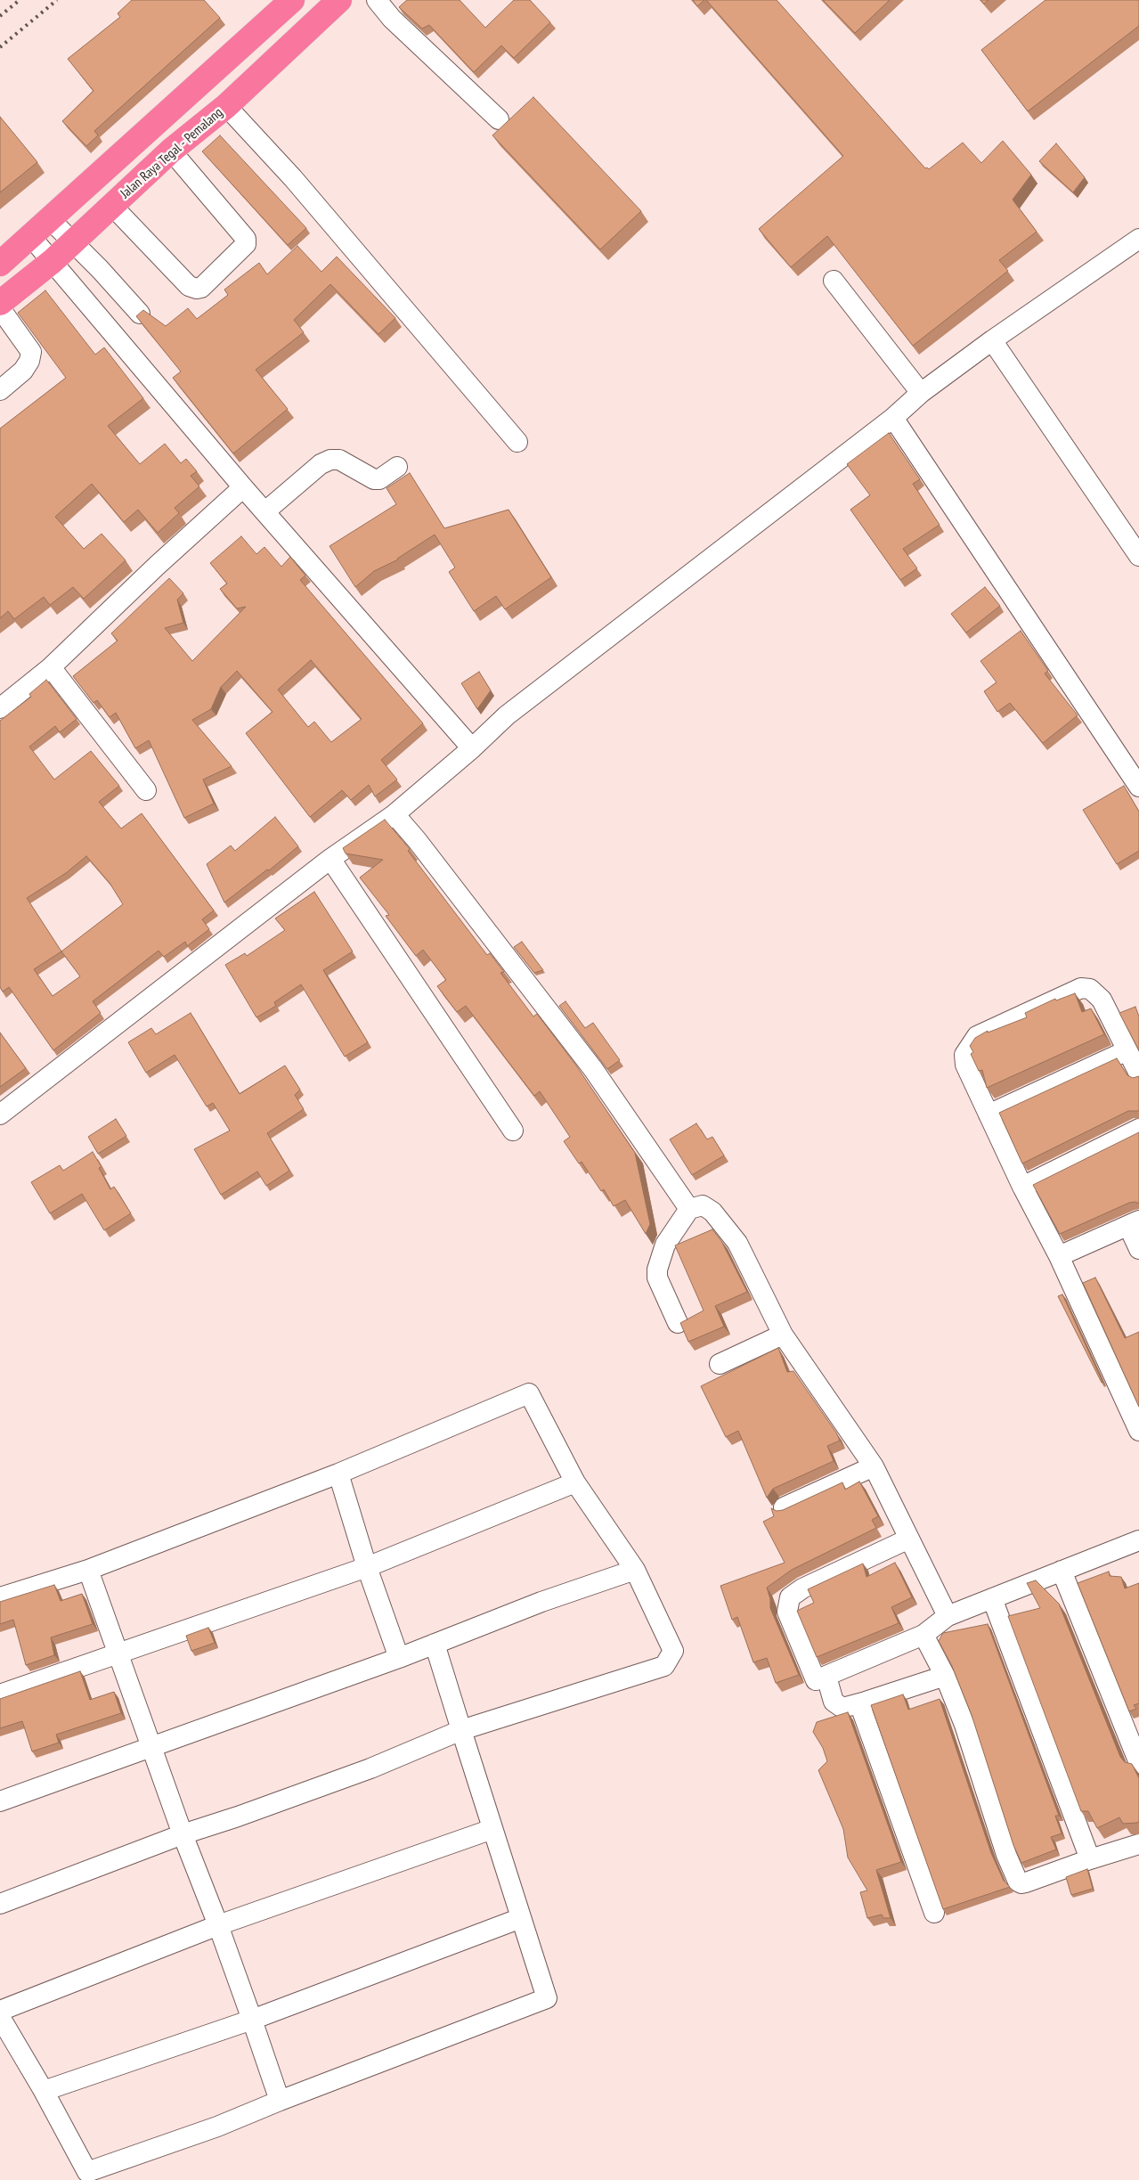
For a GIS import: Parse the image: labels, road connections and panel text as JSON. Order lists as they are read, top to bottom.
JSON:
{
  "streets": {
    "highway": ["Jalan Raya Tegal - Pemalang"]
  }
}
